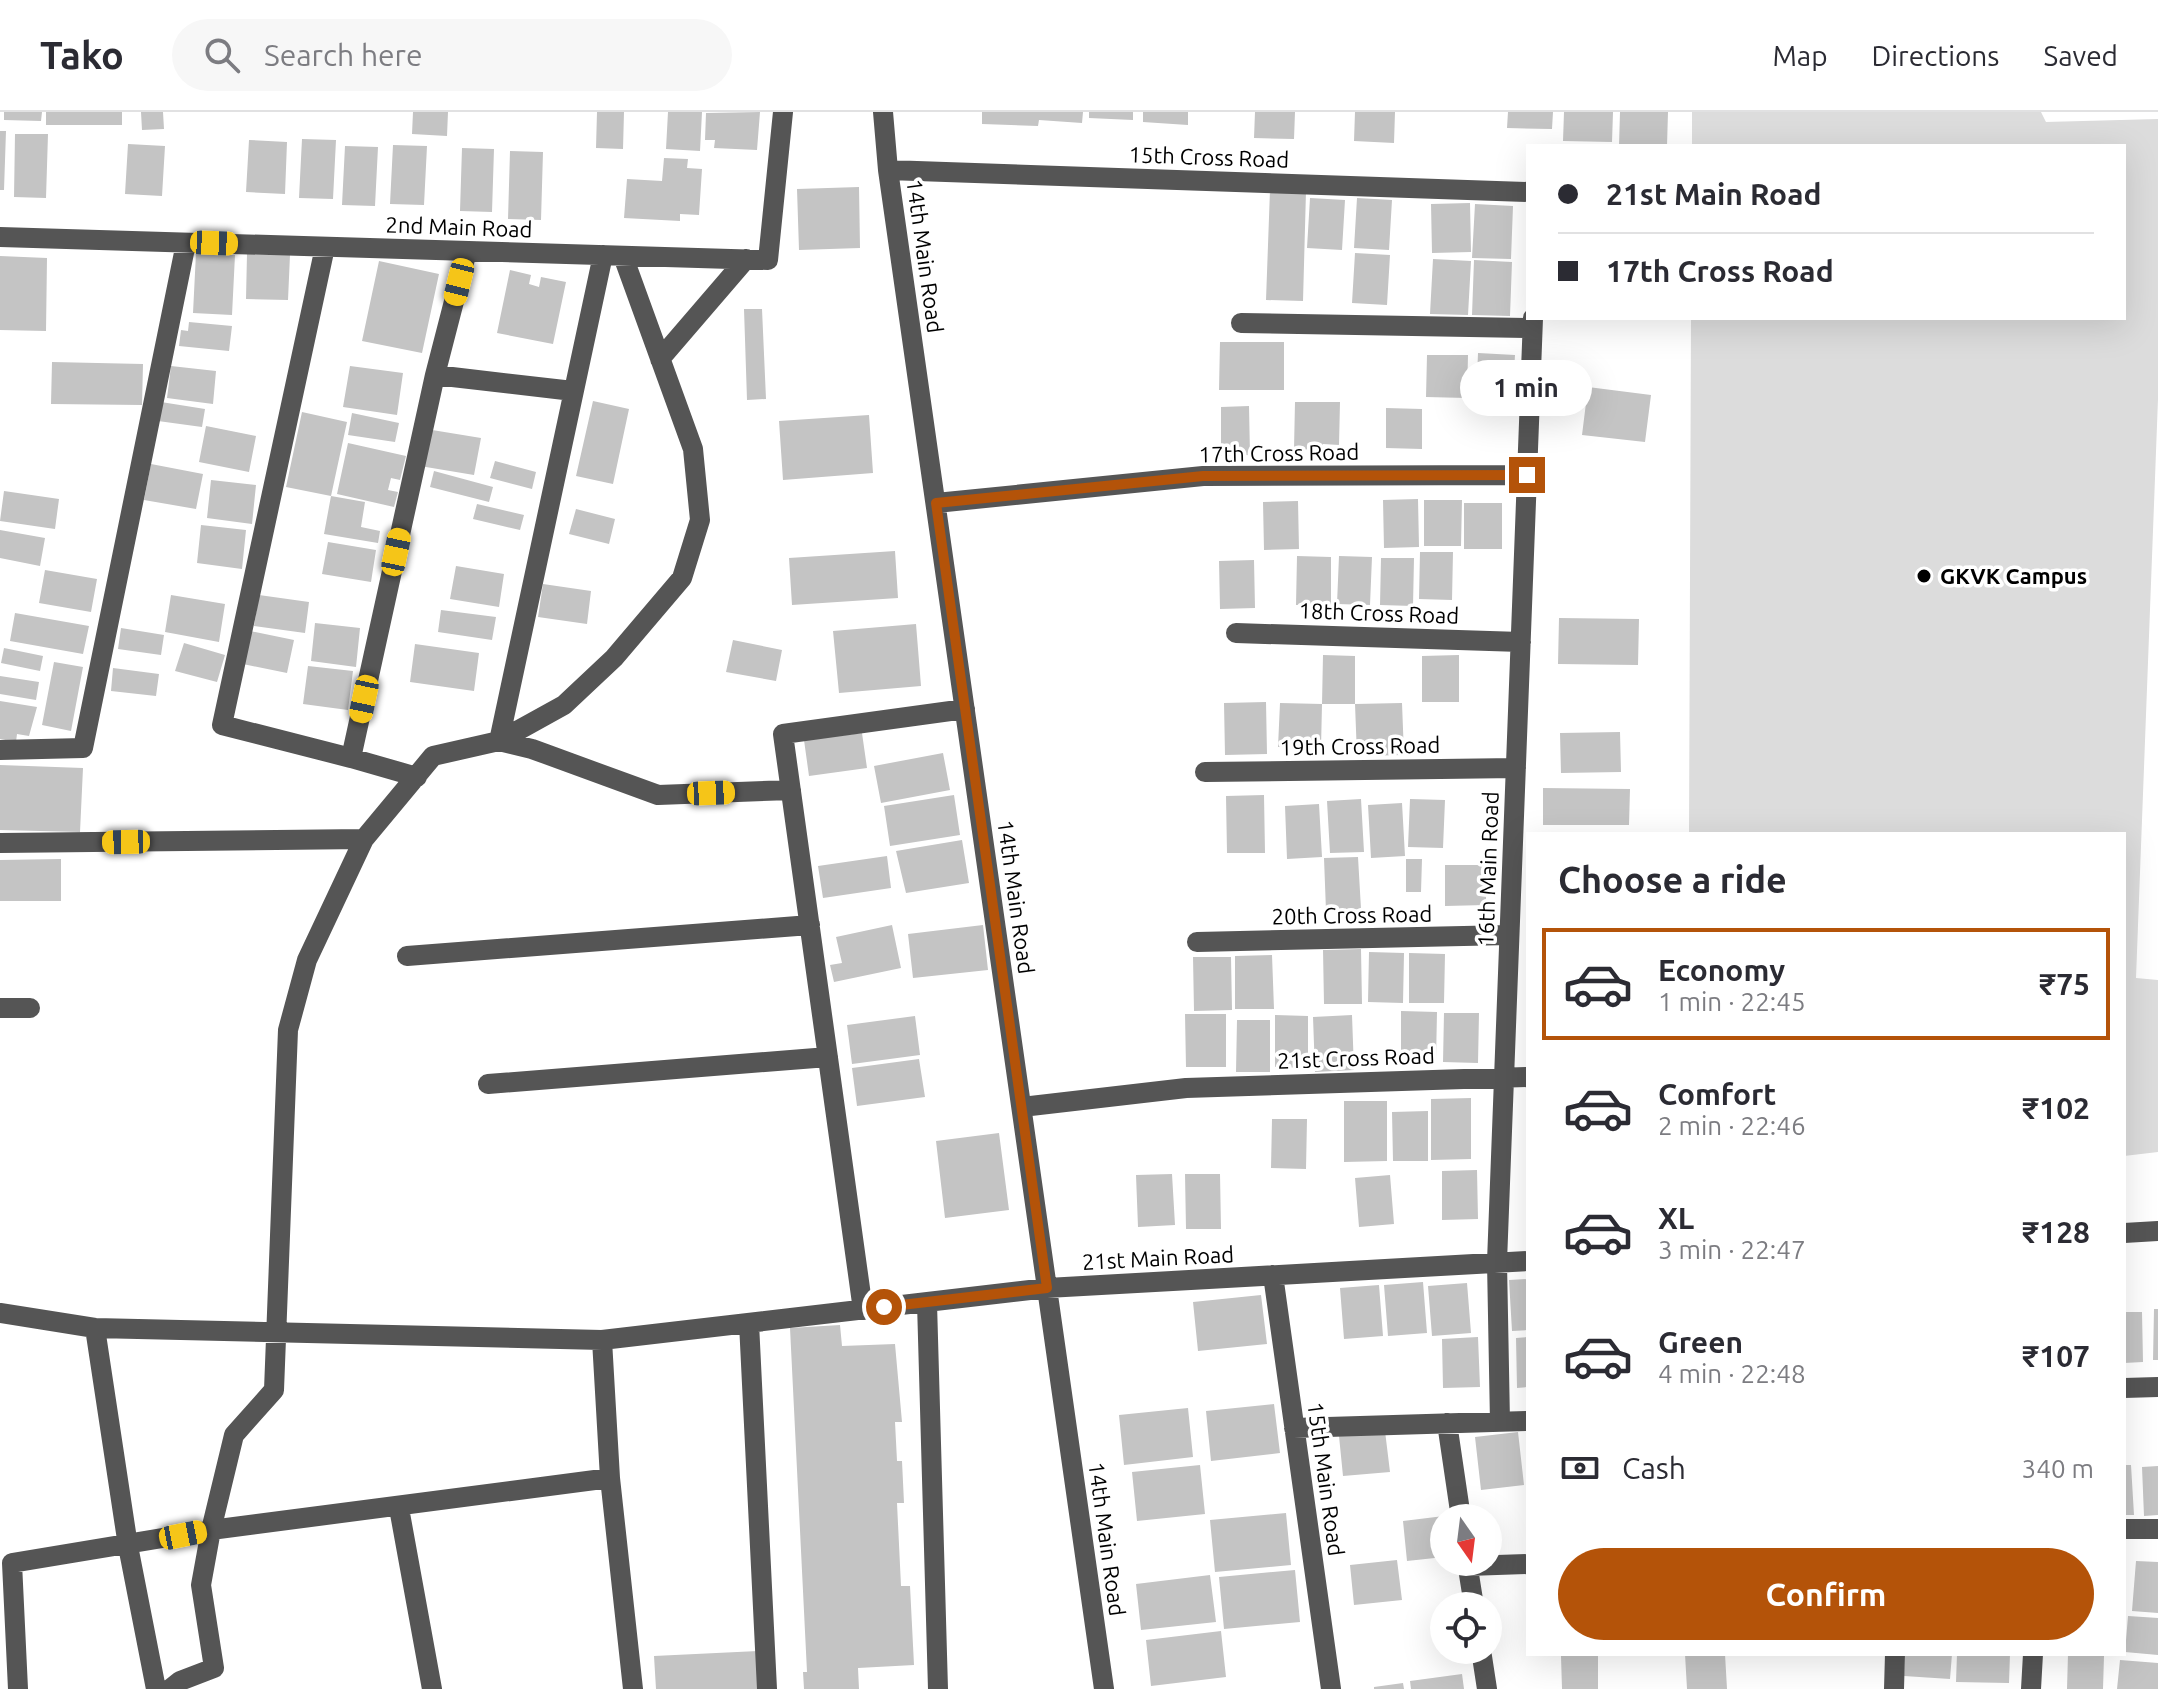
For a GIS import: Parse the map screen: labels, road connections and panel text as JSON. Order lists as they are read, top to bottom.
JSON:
{
  "streets": {
    "street": [
      "15th Cross Road",
      "2nd Main Road",
      "14th Main Road",
      "17th Cross Road",
      "18th Cross Road",
      "19th Cross Road",
      "16th Main Road",
      "20th Cross Road",
      "21st Cross Road",
      "21st Main Road",
      "15th Main Road"
    ]
  },
  "crossings": [
    ["15th Cross Road", "14th Main Road"],
    ["14th Main Road", "17th Cross Road"],
    ["14th Main Road", "21st Cross Road"],
    ["14th Main Road", "21st Main Road"],
    ["17th Cross Road", "16th Main Road"],
    ["18th Cross Road", "16th Main Road"],
    ["19th Cross Road", "16th Main Road"],
    ["16th Main Road", "20th Cross Road"],
    ["16th Main Road", "21st Cross Road"],
    ["16th Main Road", "21st Main Road"],
    ["21st Main Road", "15th Main Road"]
  ],
  "places": ["GKVK Campus"],
  "north": "bottom",
  "page": {
    "header": "Tako",
    "search": "Search here",
    "nav": ["Map", "Directions", "Saved"],
    "banner": ["21st Main Road", "17th Cross Road"],
    "bubble": "1 min",
    "heading": "Choose a ride",
    "list": [
      {
        "name": "Economy",
        "note": "1 min · 22:45",
        "value": "₹75"
      },
      {
        "name": "Comfort",
        "note": "2 min · 22:46",
        "value": "₹102"
      },
      {
        "name": "XL",
        "note": "3 min · 22:47",
        "value": "₹128"
      },
      {
        "name": "Green",
        "note": "4 min · 22:48",
        "value": "₹107"
      }
    ],
    "pay": ["Cash", "340 m"],
    "buttons": "Confirm"
  }
}
